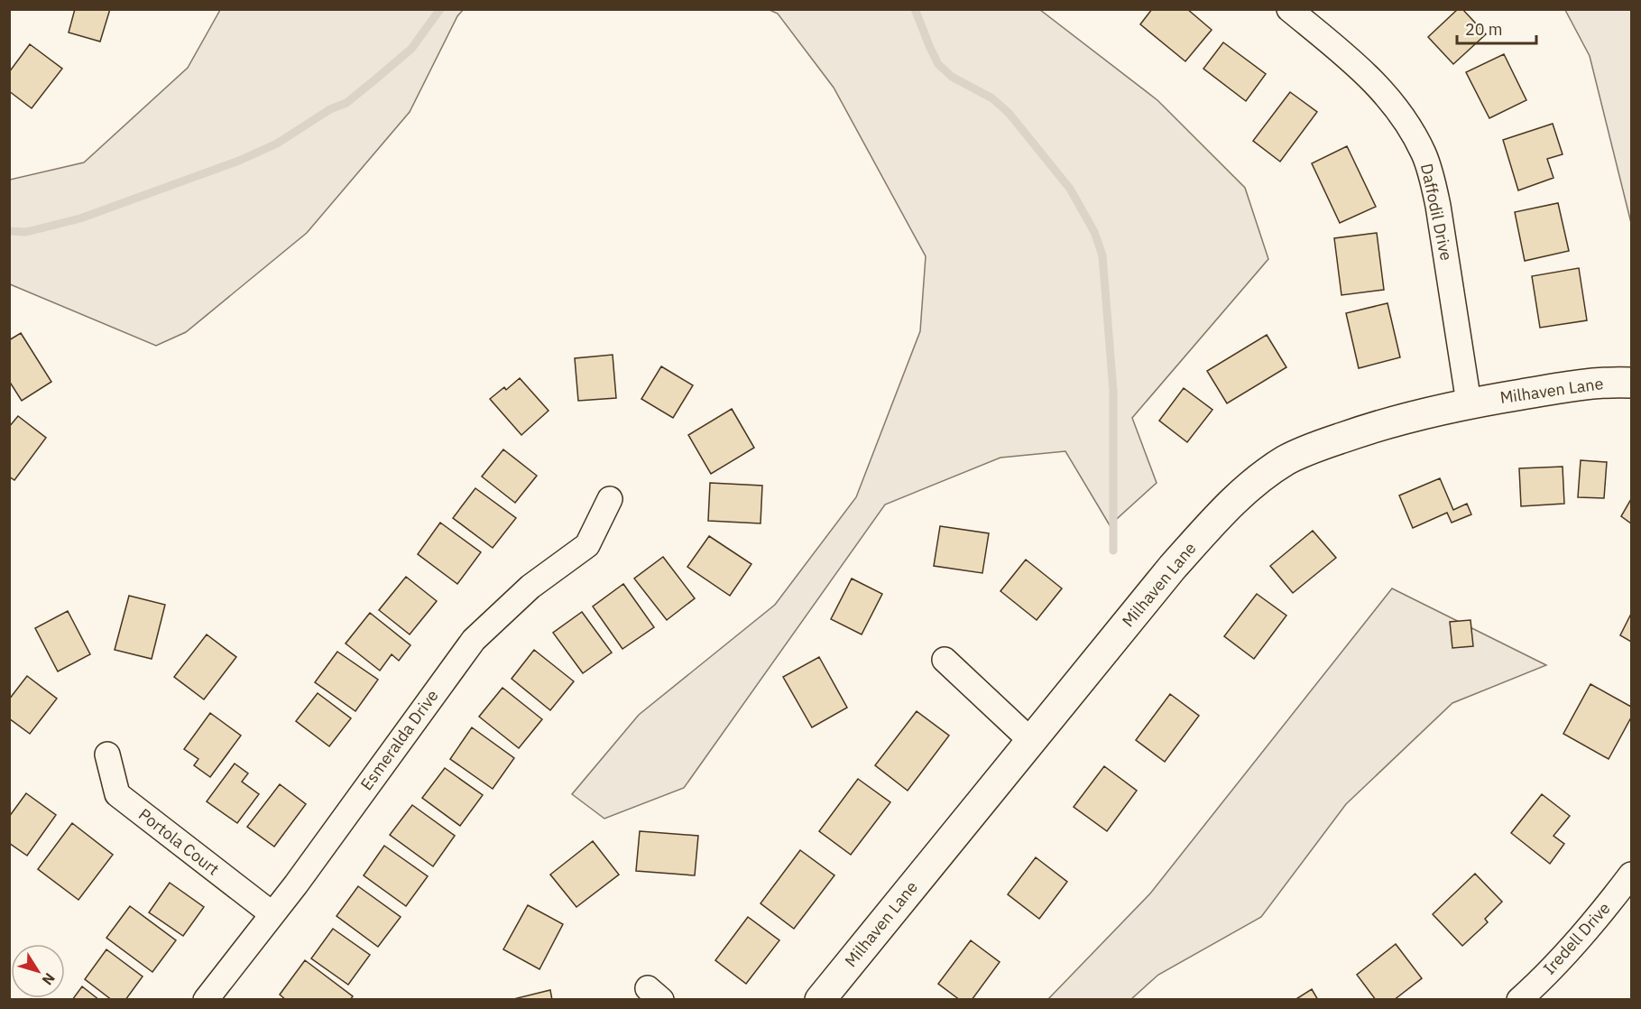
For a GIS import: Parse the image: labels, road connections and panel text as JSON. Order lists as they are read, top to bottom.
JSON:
{
  "streets": {
    "street": [
      "Daffodil Drive",
      "Milhaven Lane",
      "Esmeralda Drive",
      "Portola Court",
      "Iredell Drive"
    ]
  },
  "crossings": [
    ["Daffodil Drive", "Milhaven Lane"],
    ["Esmeralda Drive", "Portola Court"]
  ],
  "scale_bar": "20 m",
  "north": "bottom right"
}
